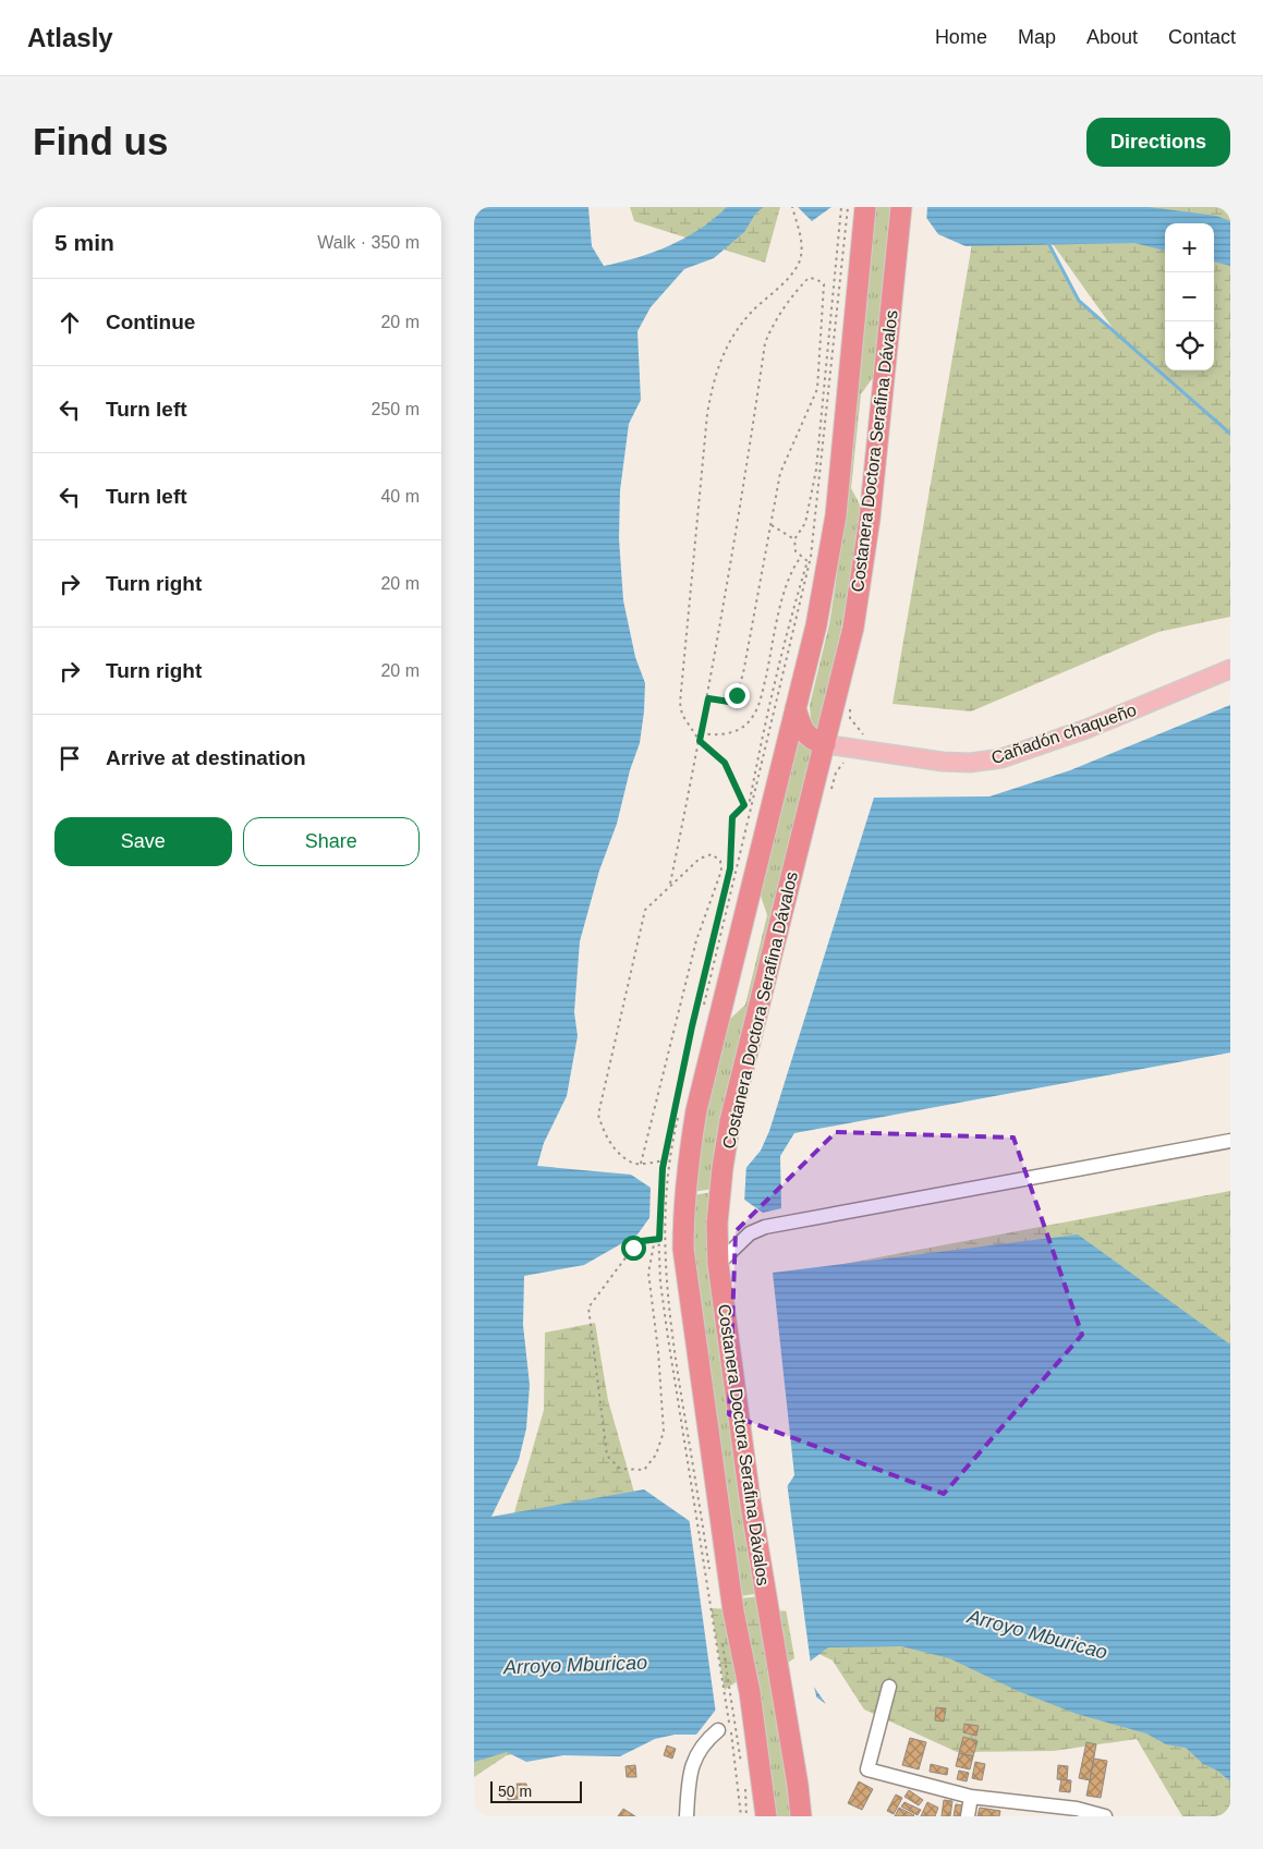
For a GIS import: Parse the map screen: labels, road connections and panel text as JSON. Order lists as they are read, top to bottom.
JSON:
{
  "streets": {
    "highway": ["Costanera Doctora Serafina Dávalos"],
    "main road": ["Cañadón chaqueño"]
  },
  "crossings": [
    ["Costanera Doctora Serafina Dávalos", "Cañadón chaqueño"]
  ],
  "water": ["Arroyo Mburicao"],
  "scale_bar": "50 m",
  "page": {
    "header": "Atlasly",
    "nav": [
      "Home",
      "Map",
      "About",
      "Contact"
    ],
    "buttons": [
      "Directions",
      ["Save", "Share"]
    ],
    "title": "Find us",
    "heading": ["5 min", "Walk · 350 m"],
    "map_buttons": ["+", "−"],
    "list": [
      ["Continue", "20 m"],
      ["Turn left", "250 m"],
      ["Turn left", "40 m"],
      ["Turn right", "20 m"],
      ["Turn right", "20 m"],
      "Arrive at destination"
    ],
    "scale": "50 m"
  }
}
